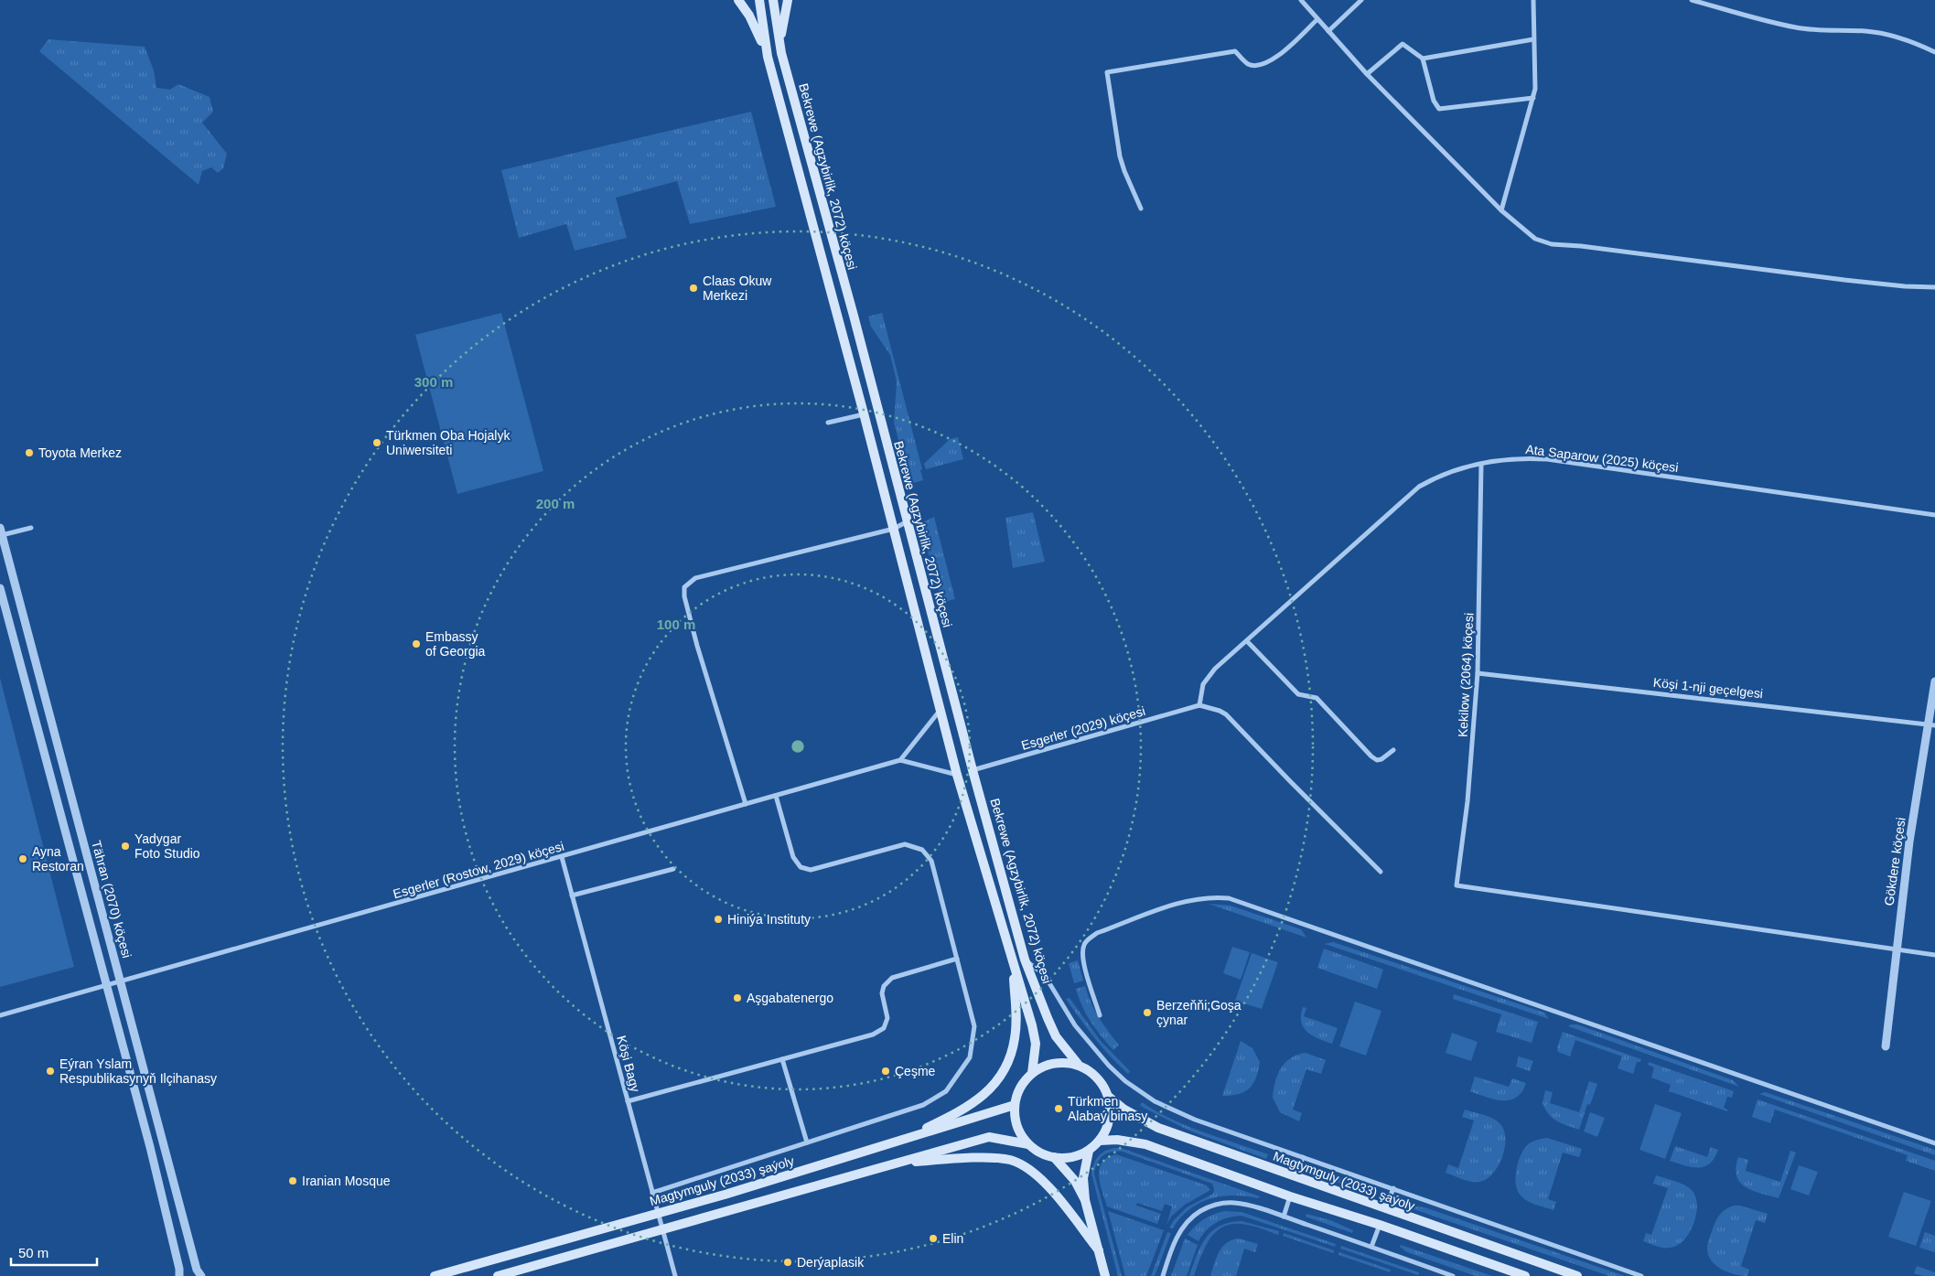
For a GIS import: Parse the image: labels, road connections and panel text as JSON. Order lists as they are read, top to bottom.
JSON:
{
  "streets": {
    "main road": ["Bekrewe (Agzybirlik, 2072) köçesi", "Magtymguly (2033) şaýoly"],
    "street": [
      "Ata Saparow (2025) köçesi",
      "Kekilow (2064) köçesi",
      "Köşi 1-nji geçelgesi",
      "Esgerler (2029) köçesi",
      "Gökdere köçesi",
      "Esgerler (Rostow, 2029) köçesi",
      "Tähran (2070) köçesi",
      "Köşi Bagy"
    ]
  },
  "crossings": [
    ["Bekrewe (Agzybirlik, 2072) köçesi", "Esgerler (2029) köçesi"],
    ["Bekrewe (Agzybirlik, 2072) köçesi", "Magtymguly (2033) şaýoly"],
    ["Ata Saparow (2025) köçesi", "Kekilow (2064) köçesi"],
    ["Ata Saparow (2025) köçesi", "Esgerler (2029) köçesi"],
    ["Kekilow (2064) köçesi", "Köşi 1-nji geçelgesi"],
    ["Kekilow (2064) köçesi", "Gökdere köçesi"],
    ["Köşi 1-nji geçelgesi", "Gökdere köçesi"],
    ["Esgerler (Rostow, 2029) köçesi", "Tähran (2070) köçesi"],
    ["Esgerler (Rostow, 2029) köçesi", "Köşi Bagy"],
    ["Köşi Bagy", "Magtymguly (2033) şaýoly"]
  ],
  "places": [
    "Claas Okuw Merkezi",
    "Türkmen Oba Hojalyk Uniwersiteti",
    "Toyota Merkez",
    "Embassy of Georgia",
    "Yadygar Foto Studio",
    "Ayna Restoran",
    "Hiniýa Instituty",
    "Aşgabatenergo",
    "Berzeňňi;Goşa çynar",
    "Eýran Yslam Respublikasynyň Ilçihanasy",
    "Çeşme",
    "Türkmen Alabaý binasy",
    "Iranian Mosque",
    "Elin",
    "Derýaplasik"
  ],
  "scale_bar": "50 m",
  "rings": ["300 m", "200 m", "100 m"]
}
